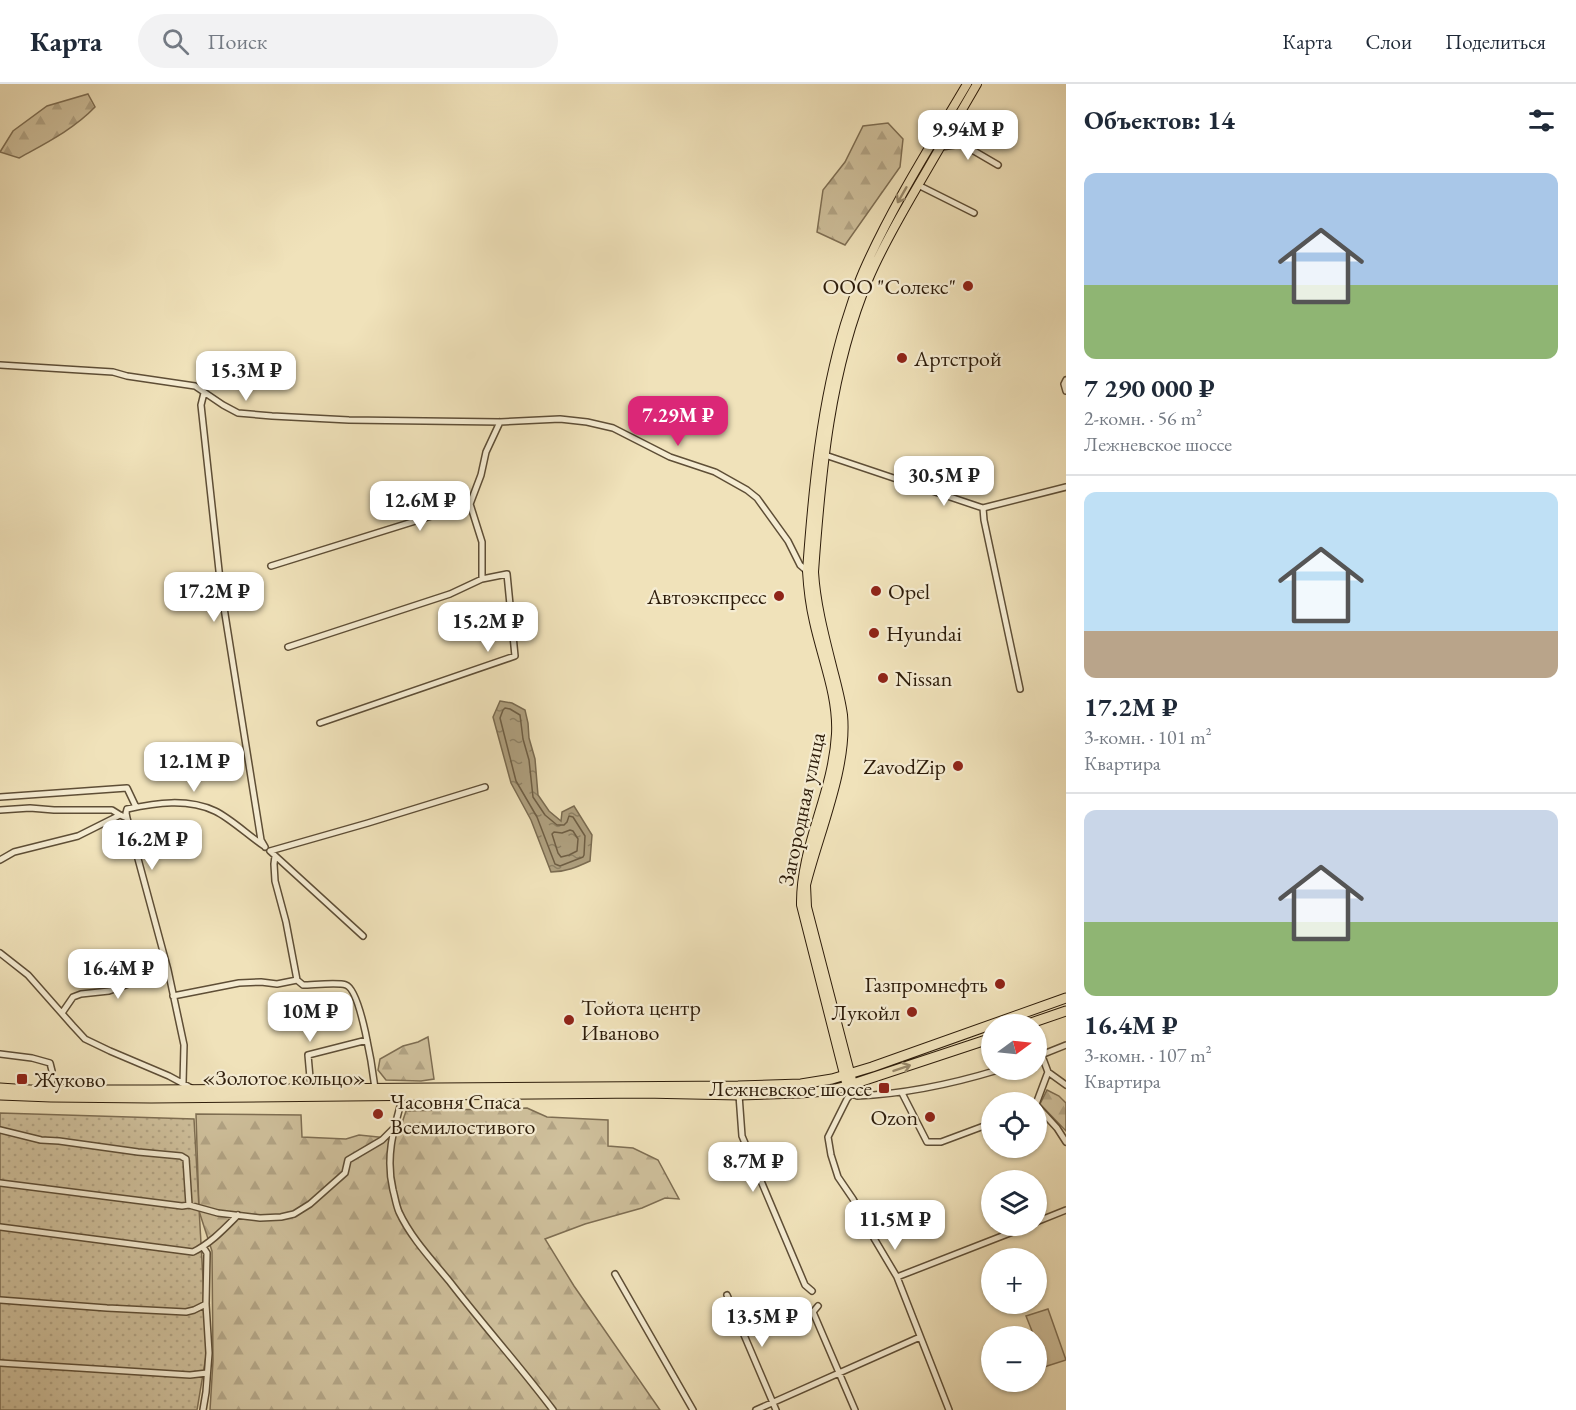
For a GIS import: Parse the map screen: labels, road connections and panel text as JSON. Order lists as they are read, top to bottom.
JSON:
{
  "streets": {
    "highway": ["«Золотое кольцо»"],
    "main road": ["Загородная улица"]
  },
  "places": {
    "other": [
      "ООО \"Солекс\"",
      "Артстрой",
      "Opel",
      "Автоэкспресс",
      "Hyundai",
      "Nissan",
      "ZavodZip",
      "Газпромнефть",
      "Лукойл",
      "Тойота центр Иваново",
      "Часовня Спаса Всемилостивого",
      "Ozon"
    ],
    "transit": ["Жуково", "Лежневское шоссе"]
  },
  "north": "right",
  "page": {
    "header": "Карта",
    "search": "Поиск",
    "nav": ["Карта", "Слои", "Поделиться"],
    "heading": "Объектов: 14",
    "price": [
      "9.94M ₽",
      "15.3M ₽",
      "7.29M ₽",
      "30.5M ₽",
      "12.6M ₽",
      "17.2M ₽",
      "15.2M ₽",
      "12.1M ₽",
      "16.2M ₽",
      "16.4M ₽",
      "10M ₽",
      "8.7M ₽",
      "11.5M ₽",
      "13.5M ₽"
    ],
    "list": [
      {
        "name": "7 290 000 ₽",
        "note": "2-комн. · 56 m² · Лежневское шоссе"
      },
      {
        "name": "17.2M ₽",
        "note": "3-комн. · 101 m² · Квартира"
      },
      {
        "name": "16.4M ₽",
        "note": "3-комн. · 107 m² · Квартира"
      }
    ],
    "map_buttons": ["+", "−"]
  }
}
